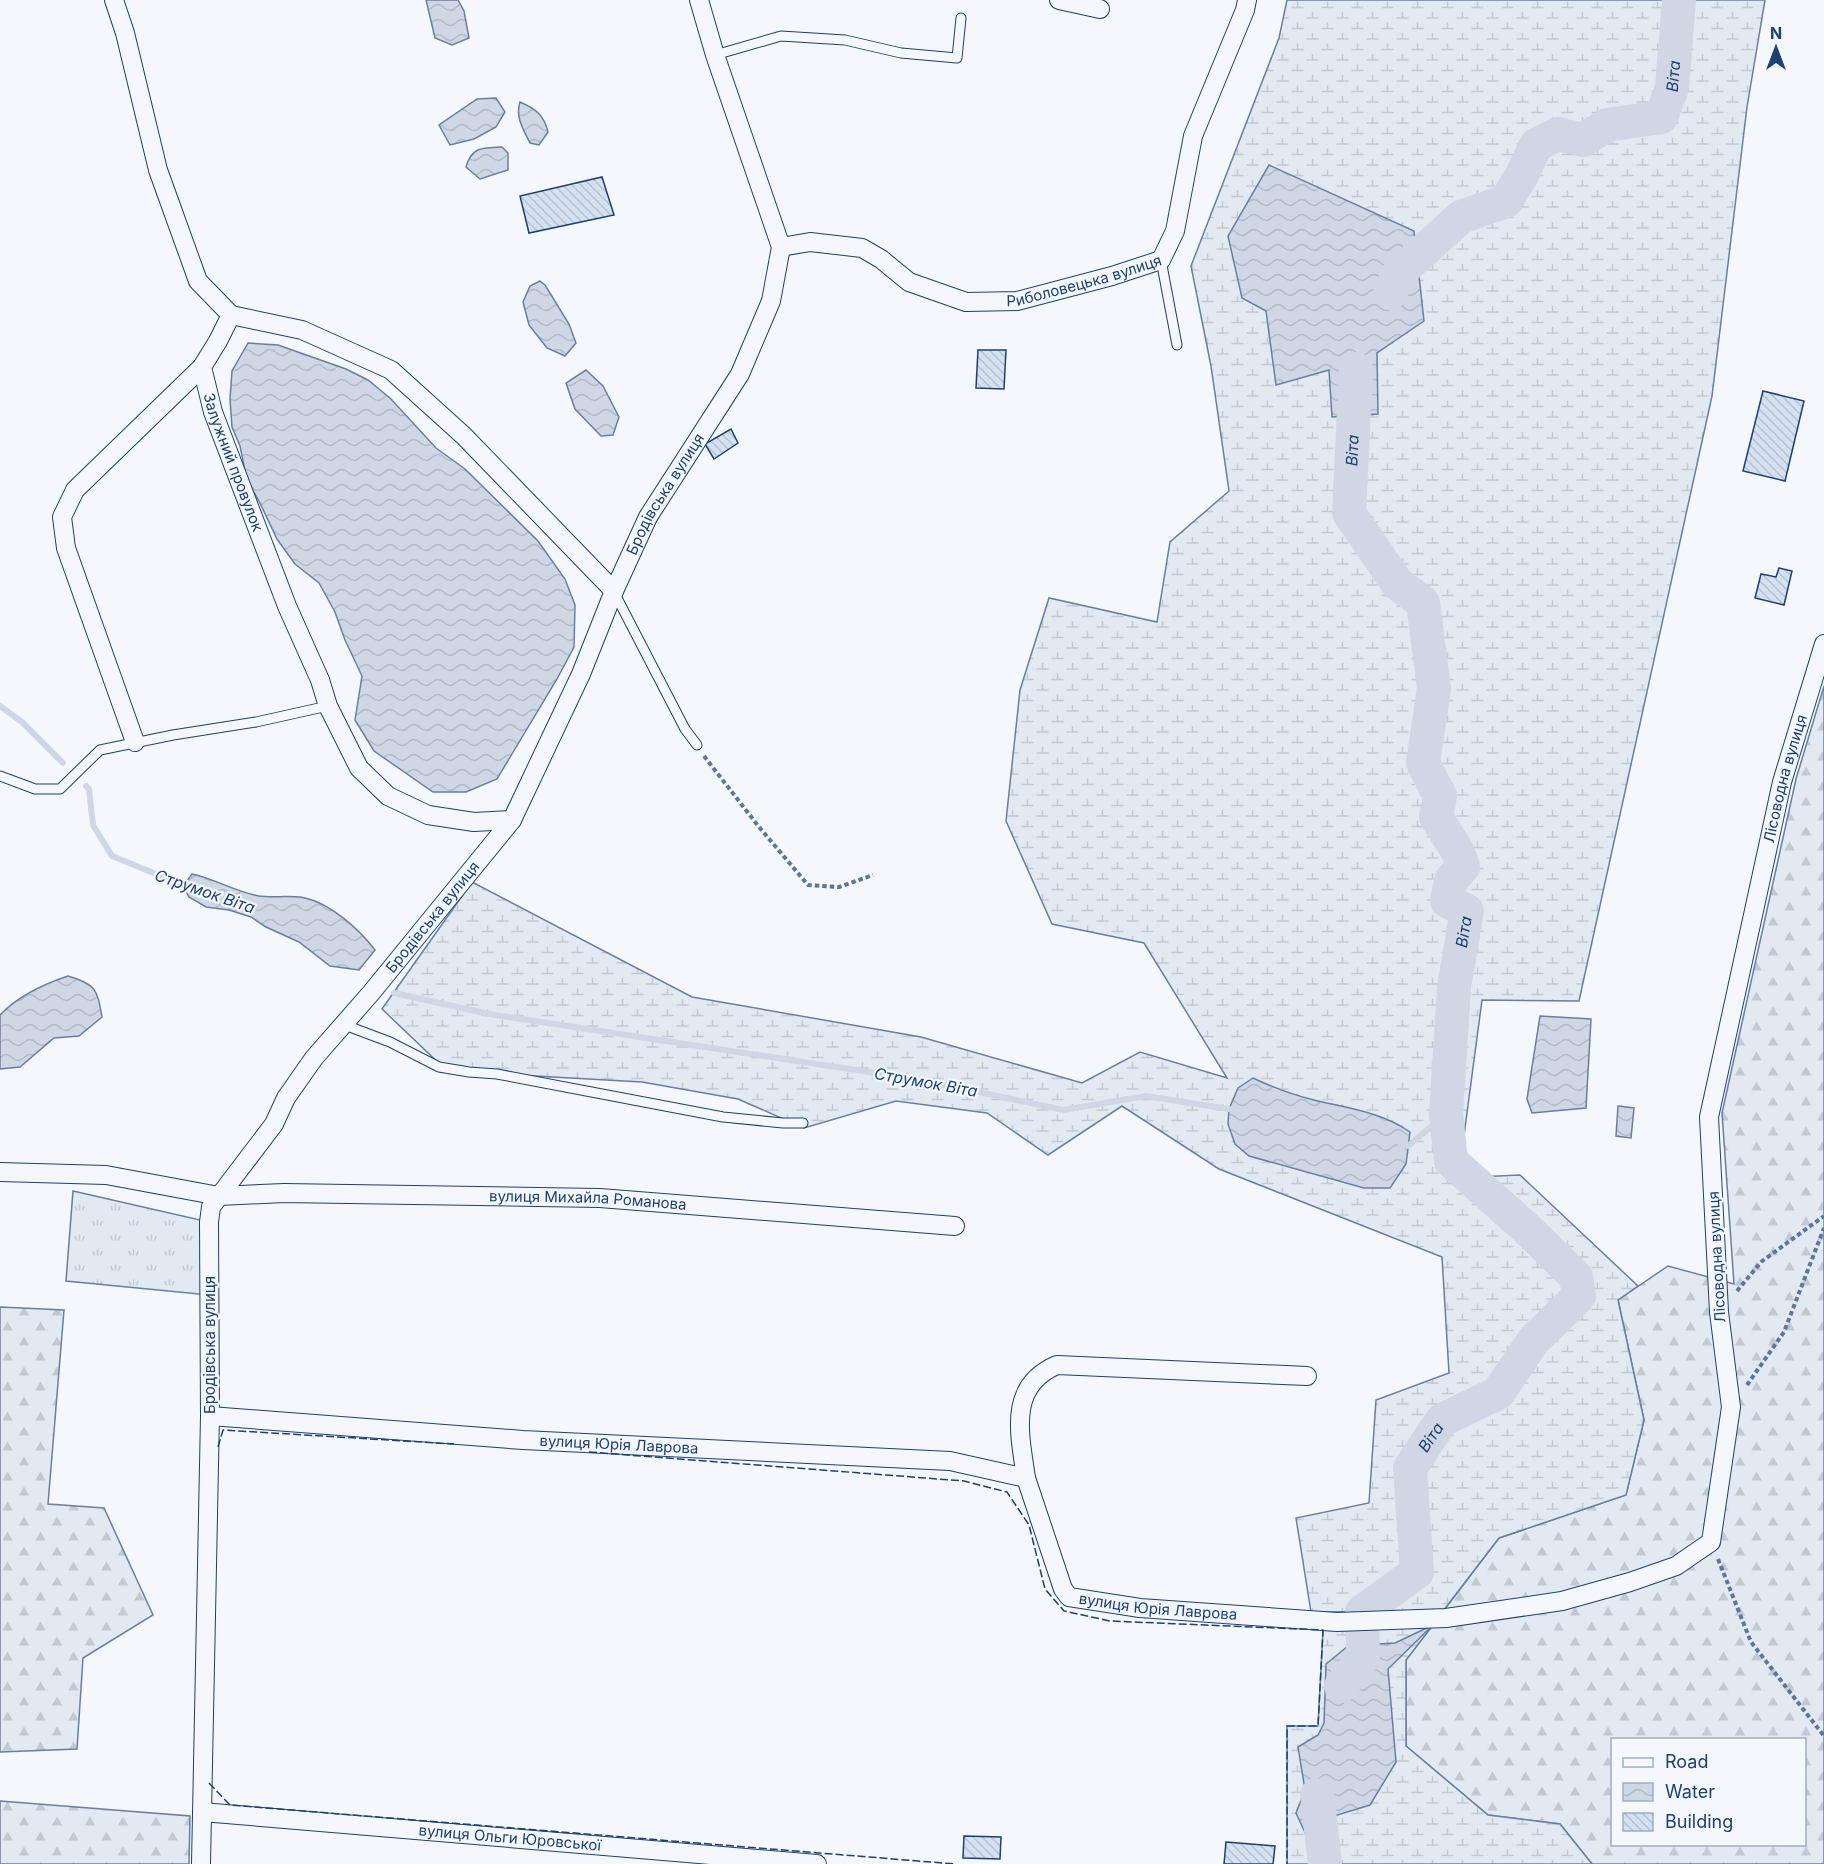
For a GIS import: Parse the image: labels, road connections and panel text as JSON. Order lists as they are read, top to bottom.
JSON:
{
  "streets": {
    "street": [
      "Риболовецька вулиця",
      "Залужний провулок",
      "Бродівська вулиця",
      "Лісоводна вулиця",
      "вулиця Михайла Романова",
      "вулиця Юрія Лаврова",
      "вулиця Ольги Юровської"
    ]
  },
  "crossings": [
    ["Риболовецька вулиця", "Бродівська вулиця"],
    ["Залужний провулок", "Бродівська вулиця"],
    ["Бродівська вулиця", "вулиця Михайла Романова"],
    ["Бродівська вулиця", "вулиця Юрія Лаврова"],
    ["Бродівська вулиця", "вулиця Ольги Юровської"],
    ["Лісоводна вулиця", "вулиця Юрія Лаврова"]
  ],
  "water": ["Віта", "Струмок Віта"],
  "legend": ["Road", "Water", "Building"],
  "north": "top"
}
